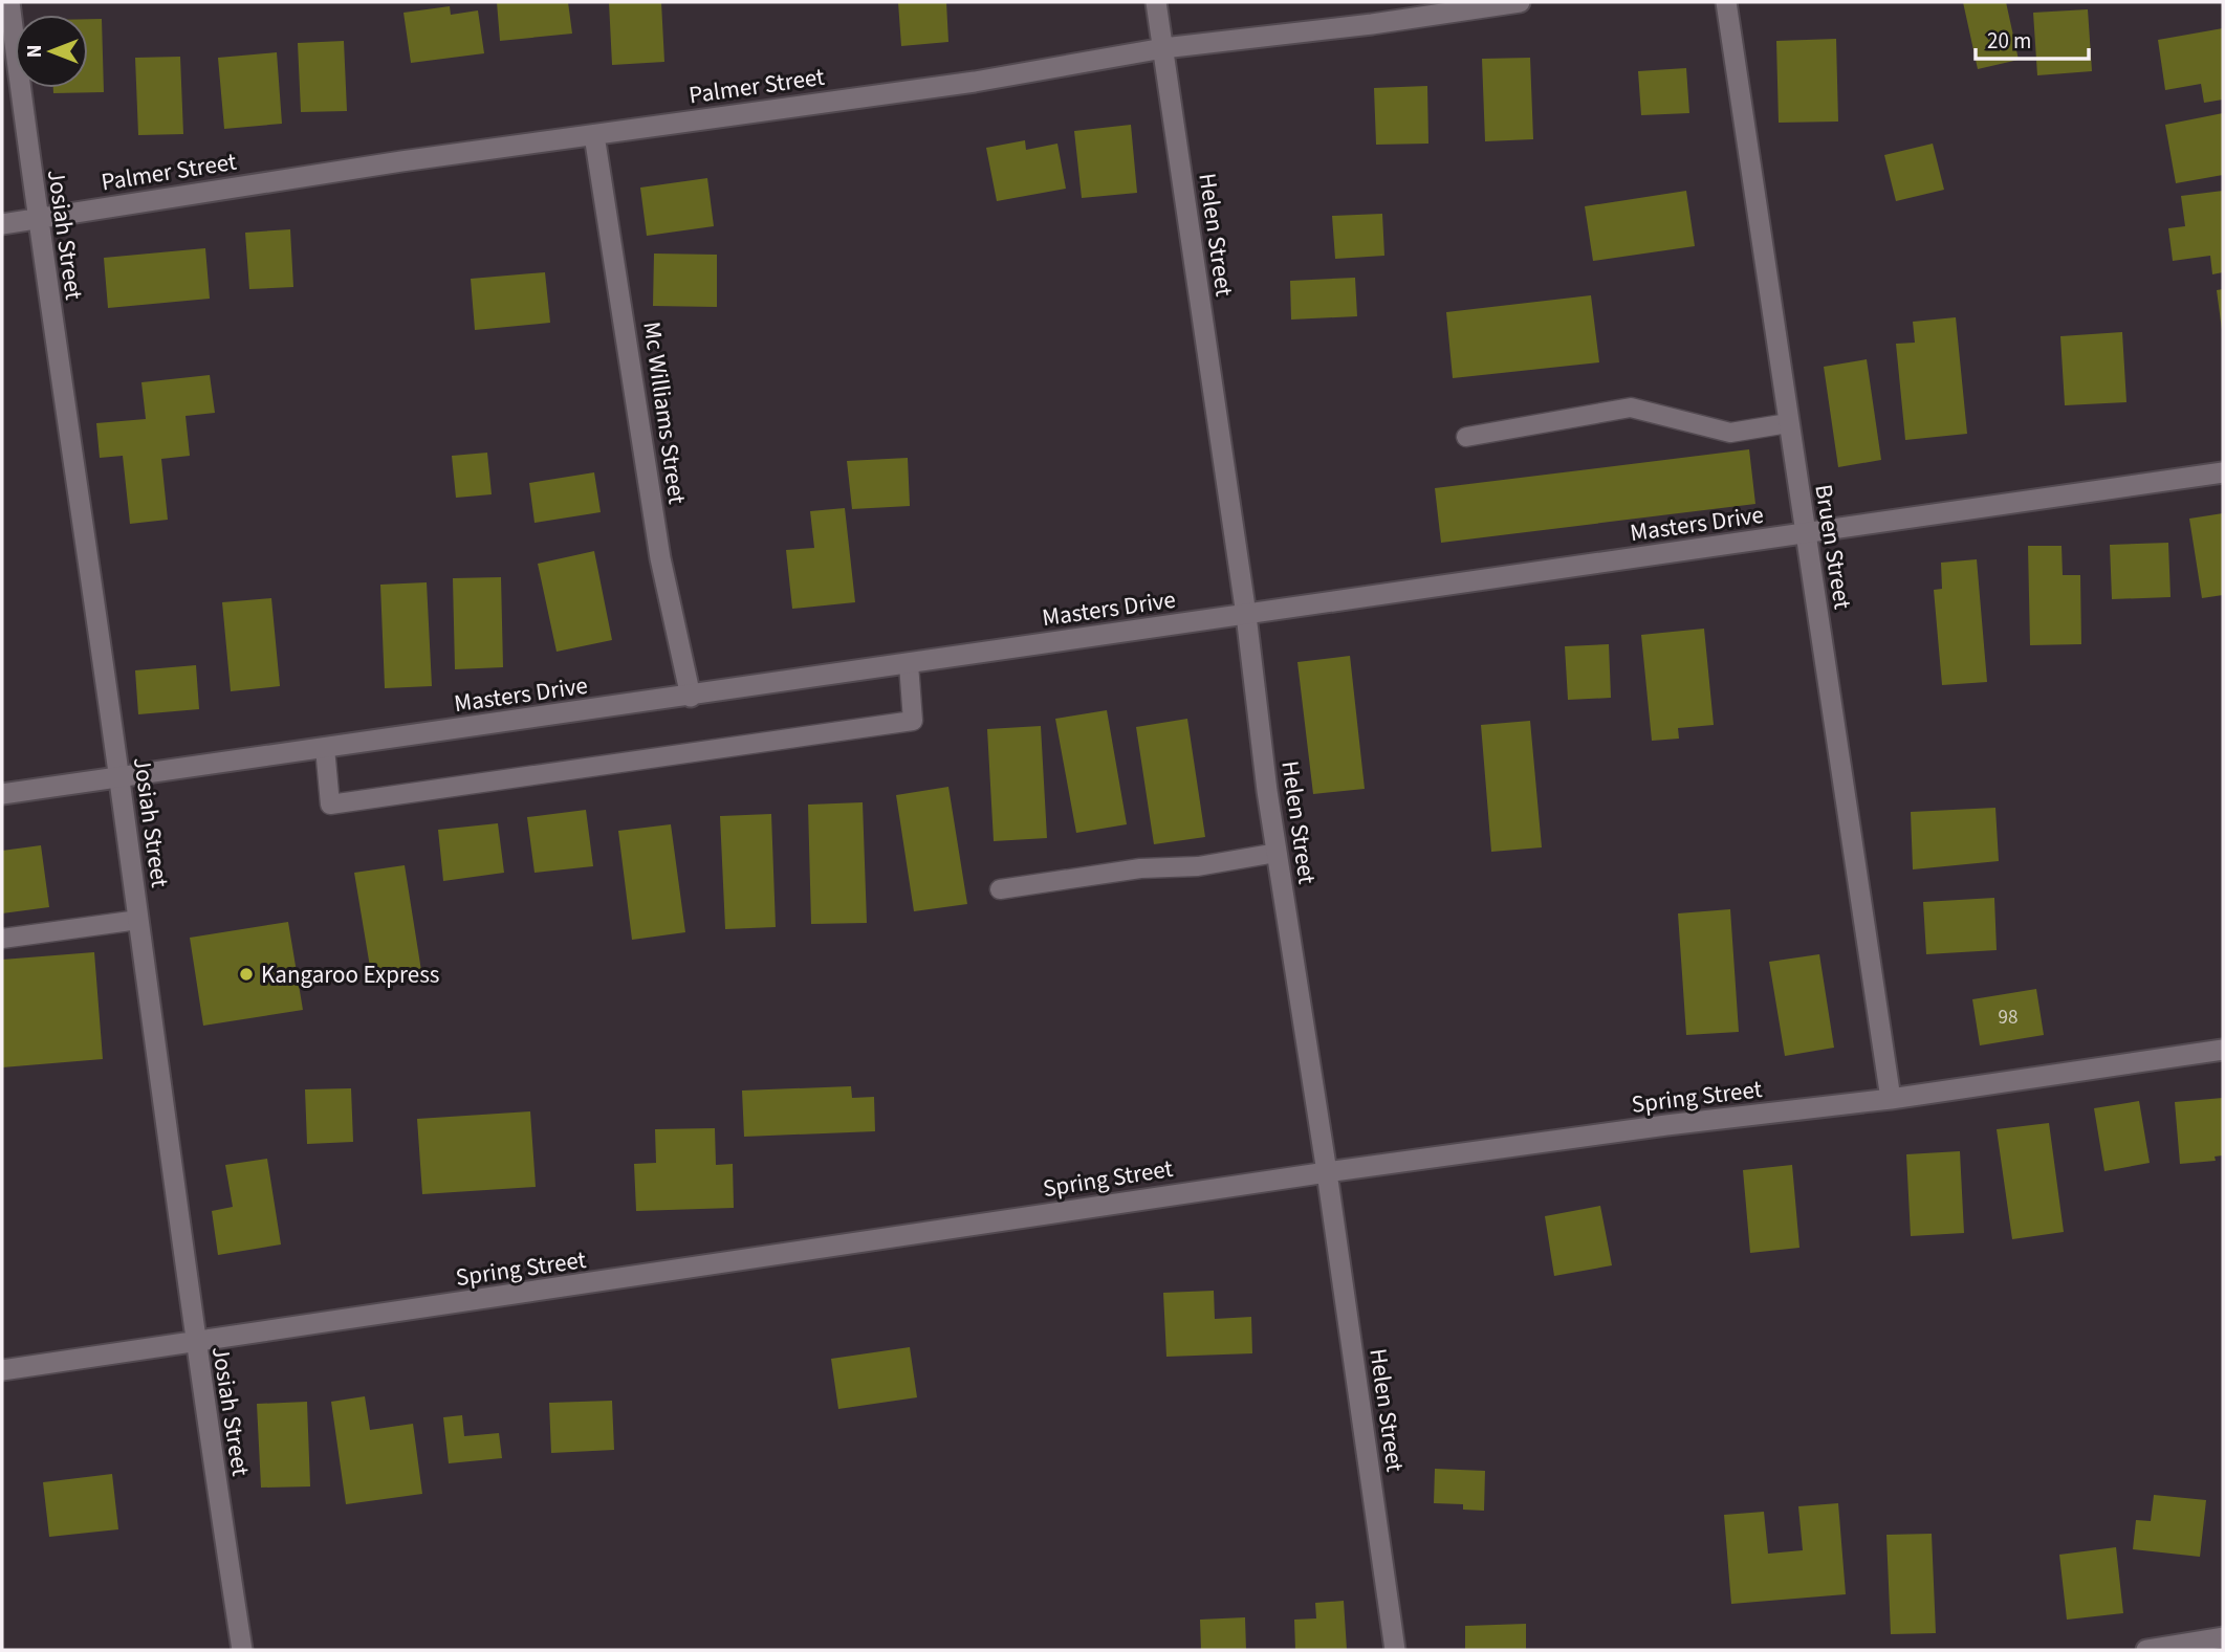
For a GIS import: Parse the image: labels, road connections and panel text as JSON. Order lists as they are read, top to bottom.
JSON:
{
  "streets": {
    "street": [
      "Palmer Street",
      "Josiah Street",
      "Helen Street",
      "Mc Williams Street",
      "Masters Drive",
      "Bruen Street",
      "Spring Street"
    ]
  },
  "crossings": [
    ["Palmer Street", "Josiah Street"],
    ["Palmer Street", "Helen Street"],
    ["Palmer Street", "Mc Williams Street"],
    ["Josiah Street", "Masters Drive"],
    ["Josiah Street", "Spring Street"],
    ["Helen Street", "Masters Drive"],
    ["Helen Street", "Spring Street"],
    ["Mc Williams Street", "Masters Drive"],
    ["Masters Drive", "Bruen Street"],
    ["Bruen Street", "Spring Street"]
  ],
  "places": ["Kangaroo Express"],
  "house_numbers": ["98"],
  "scale_bar": "20 m",
  "north": "left"
}
